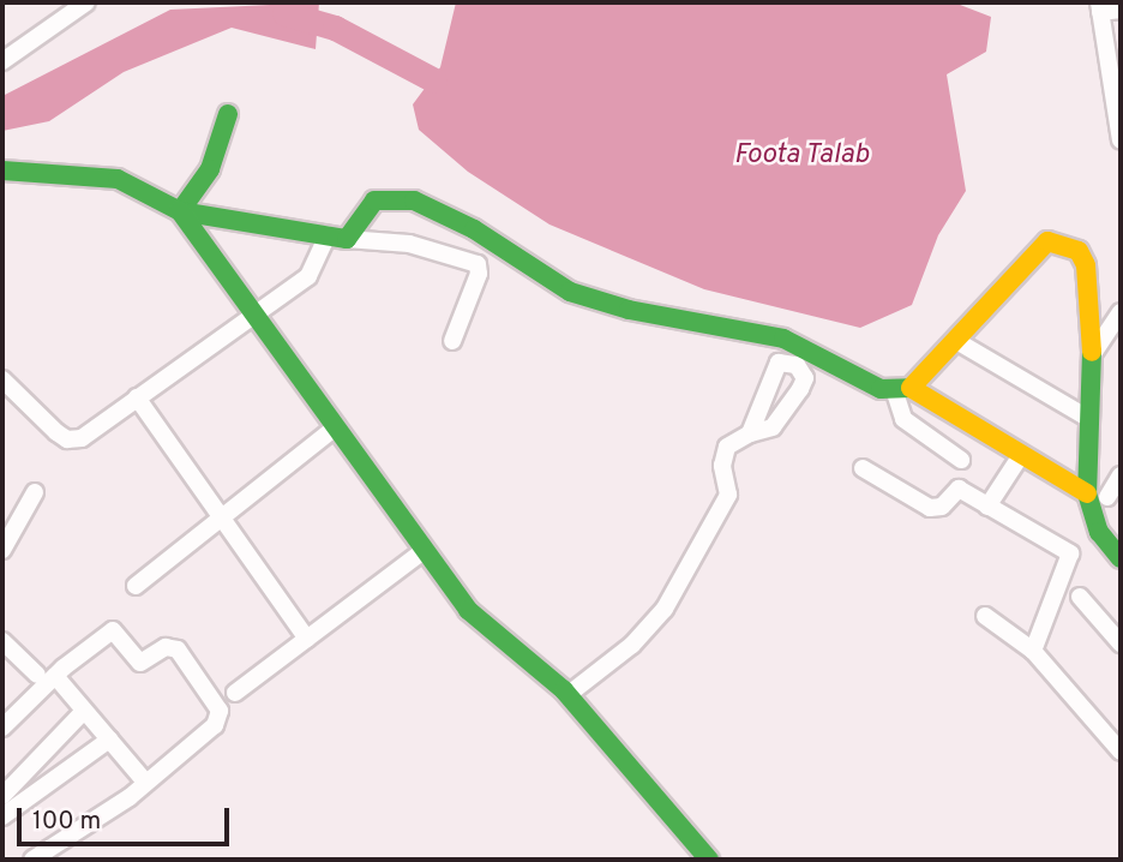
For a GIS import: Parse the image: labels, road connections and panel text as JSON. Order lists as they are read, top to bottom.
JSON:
{
  "water": ["Foota Talab"],
  "scale_bar": "100 m"
}
